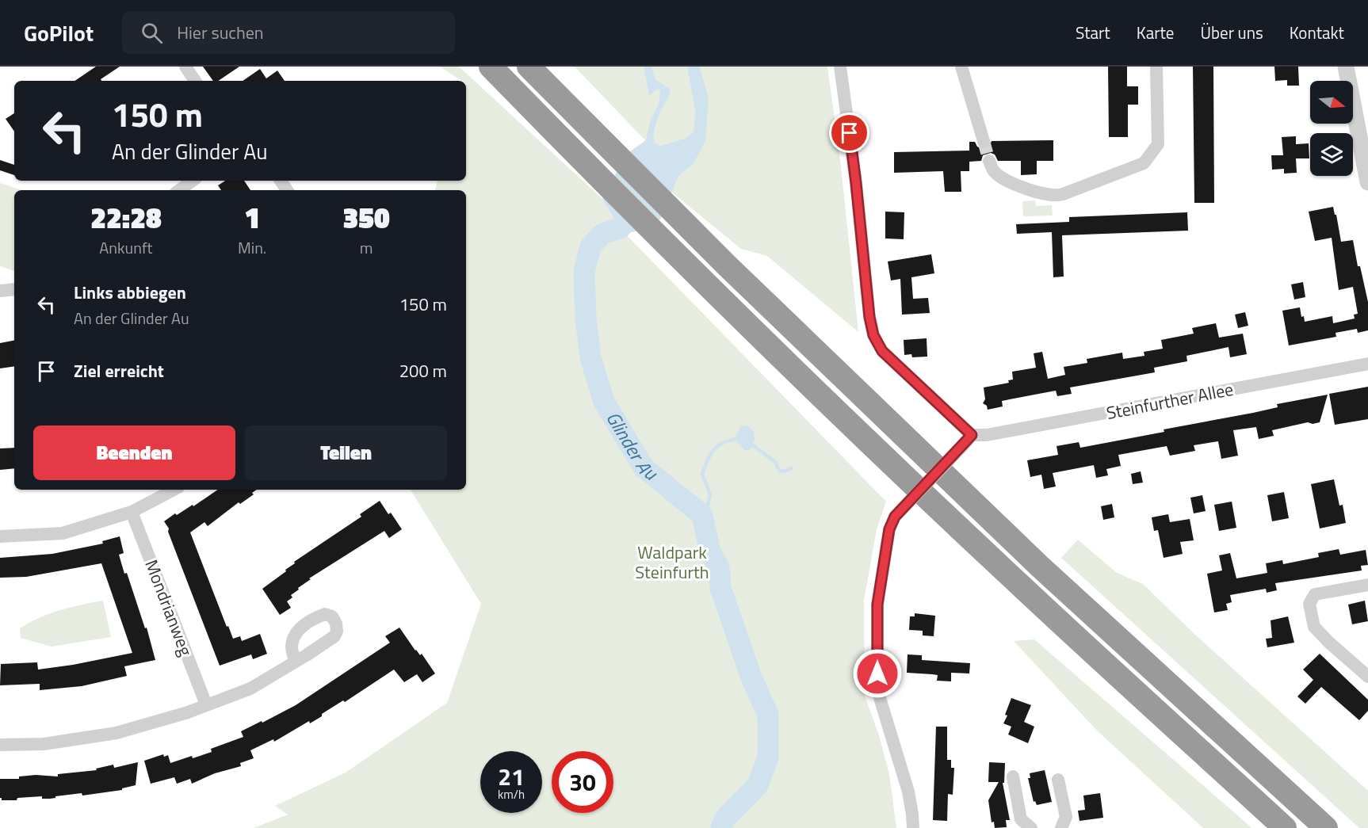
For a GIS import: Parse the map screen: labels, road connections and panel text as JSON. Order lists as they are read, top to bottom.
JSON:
{
  "streets": {
    "street": ["Steinfurther Allee", "Mondrianweg"]
  },
  "water": ["Glinder Au"],
  "parks": ["Waldpark Steinfurth"],
  "north": "right",
  "page": {
    "header": "GoPilot",
    "search": "Hier suchen",
    "nav": [
      "Start",
      "Karte",
      "Über uns",
      "Kontakt"
    ],
    "turn": ["150 m", "An der Glinder Au"],
    "eta": [
      "22:28",
      "Ankunft",
      "1",
      "Min.",
      "350",
      "m"
    ],
    "list": [
      {
        "name": "Links abbiegen",
        "note": "An der Glinder Au",
        "value": "150 m"
      },
      {
        "name": "Ziel erreicht",
        "value": "200 m"
      }
    ],
    "buttons": ["Beenden", "Teilen"],
    "speed": "21 km/h",
    "limit": "30"
  }
}
